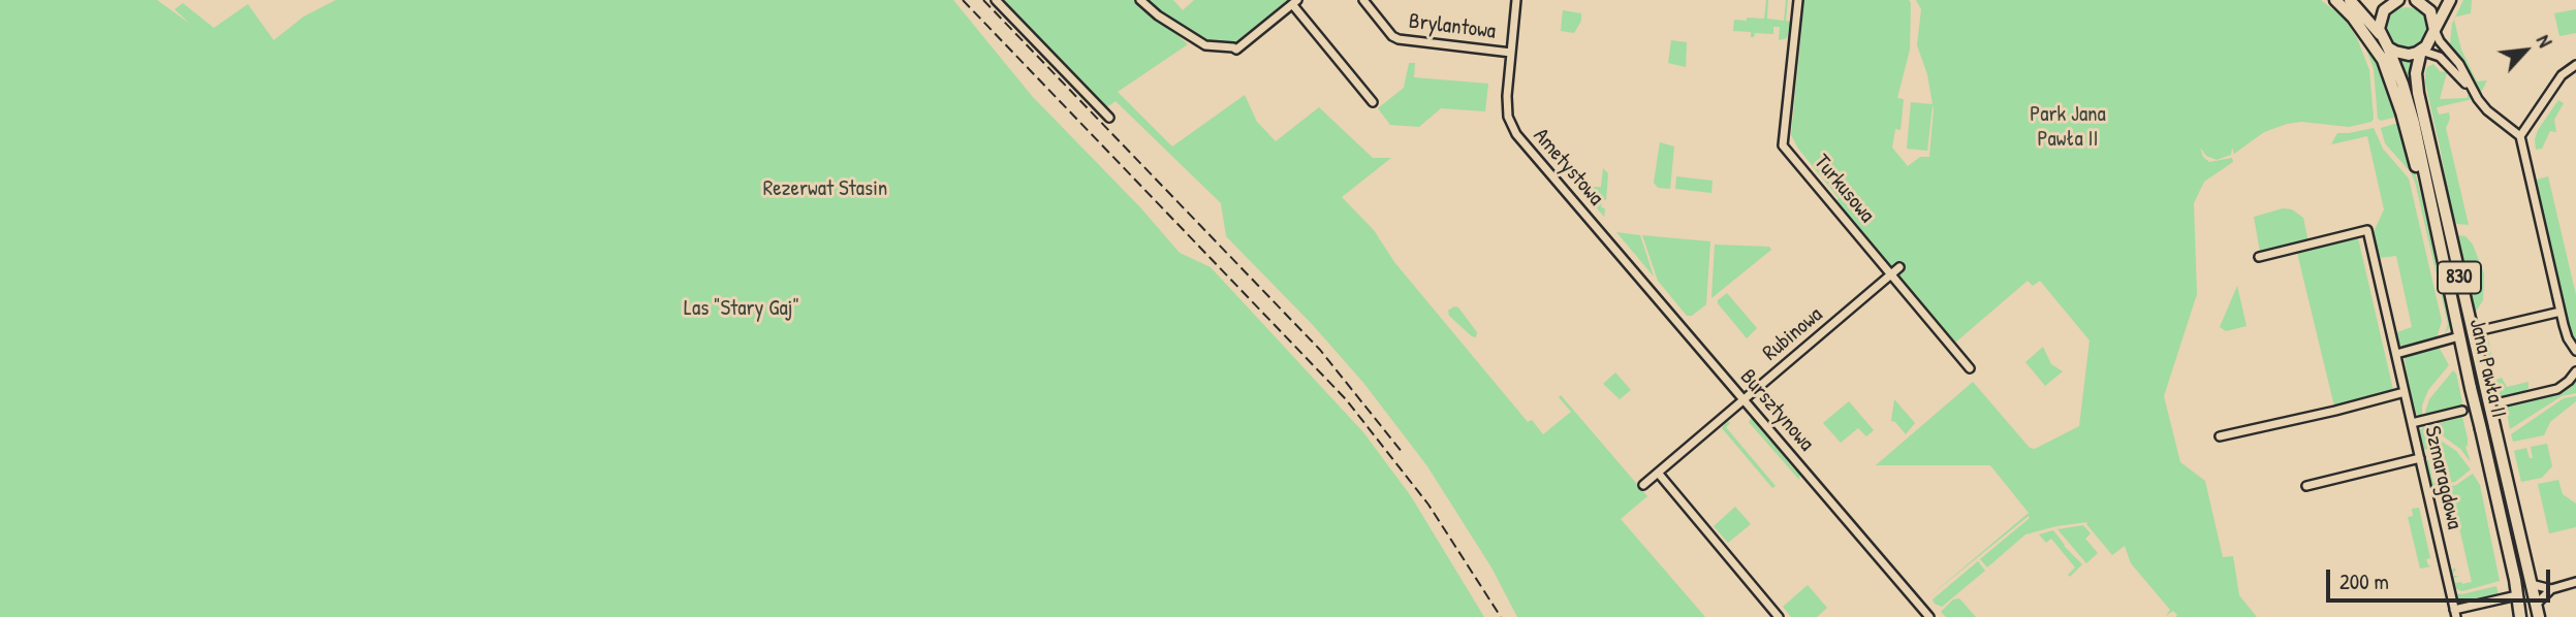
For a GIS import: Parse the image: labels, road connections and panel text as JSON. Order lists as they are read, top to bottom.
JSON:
{
  "streets": {
    "main road": ["830", "Jana Pawła II"],
    "street": [
      "Brylantowa",
      "Ametystowa",
      "Turkusowa",
      "Rubinowa",
      "Bursztynowa",
      "Szmaragdowa"
    ]
  },
  "crossings": [
    ["Brylantowa", "Ametystowa"],
    ["Ametystowa", "Bursztynowa"],
    ["Turkusowa", "Rubinowa"],
    ["830", "Jana Pawła II"],
    ["Rubinowa", "Bursztynowa"],
    ["Jana Pawła II", "Szmaragdowa"]
  ],
  "parks": ["Park Jana Pawła II", "Rezerwat Stasin", "Las \"Stary Gaj\""],
  "scale_bar": "200 m",
  "north": "top right"
}
